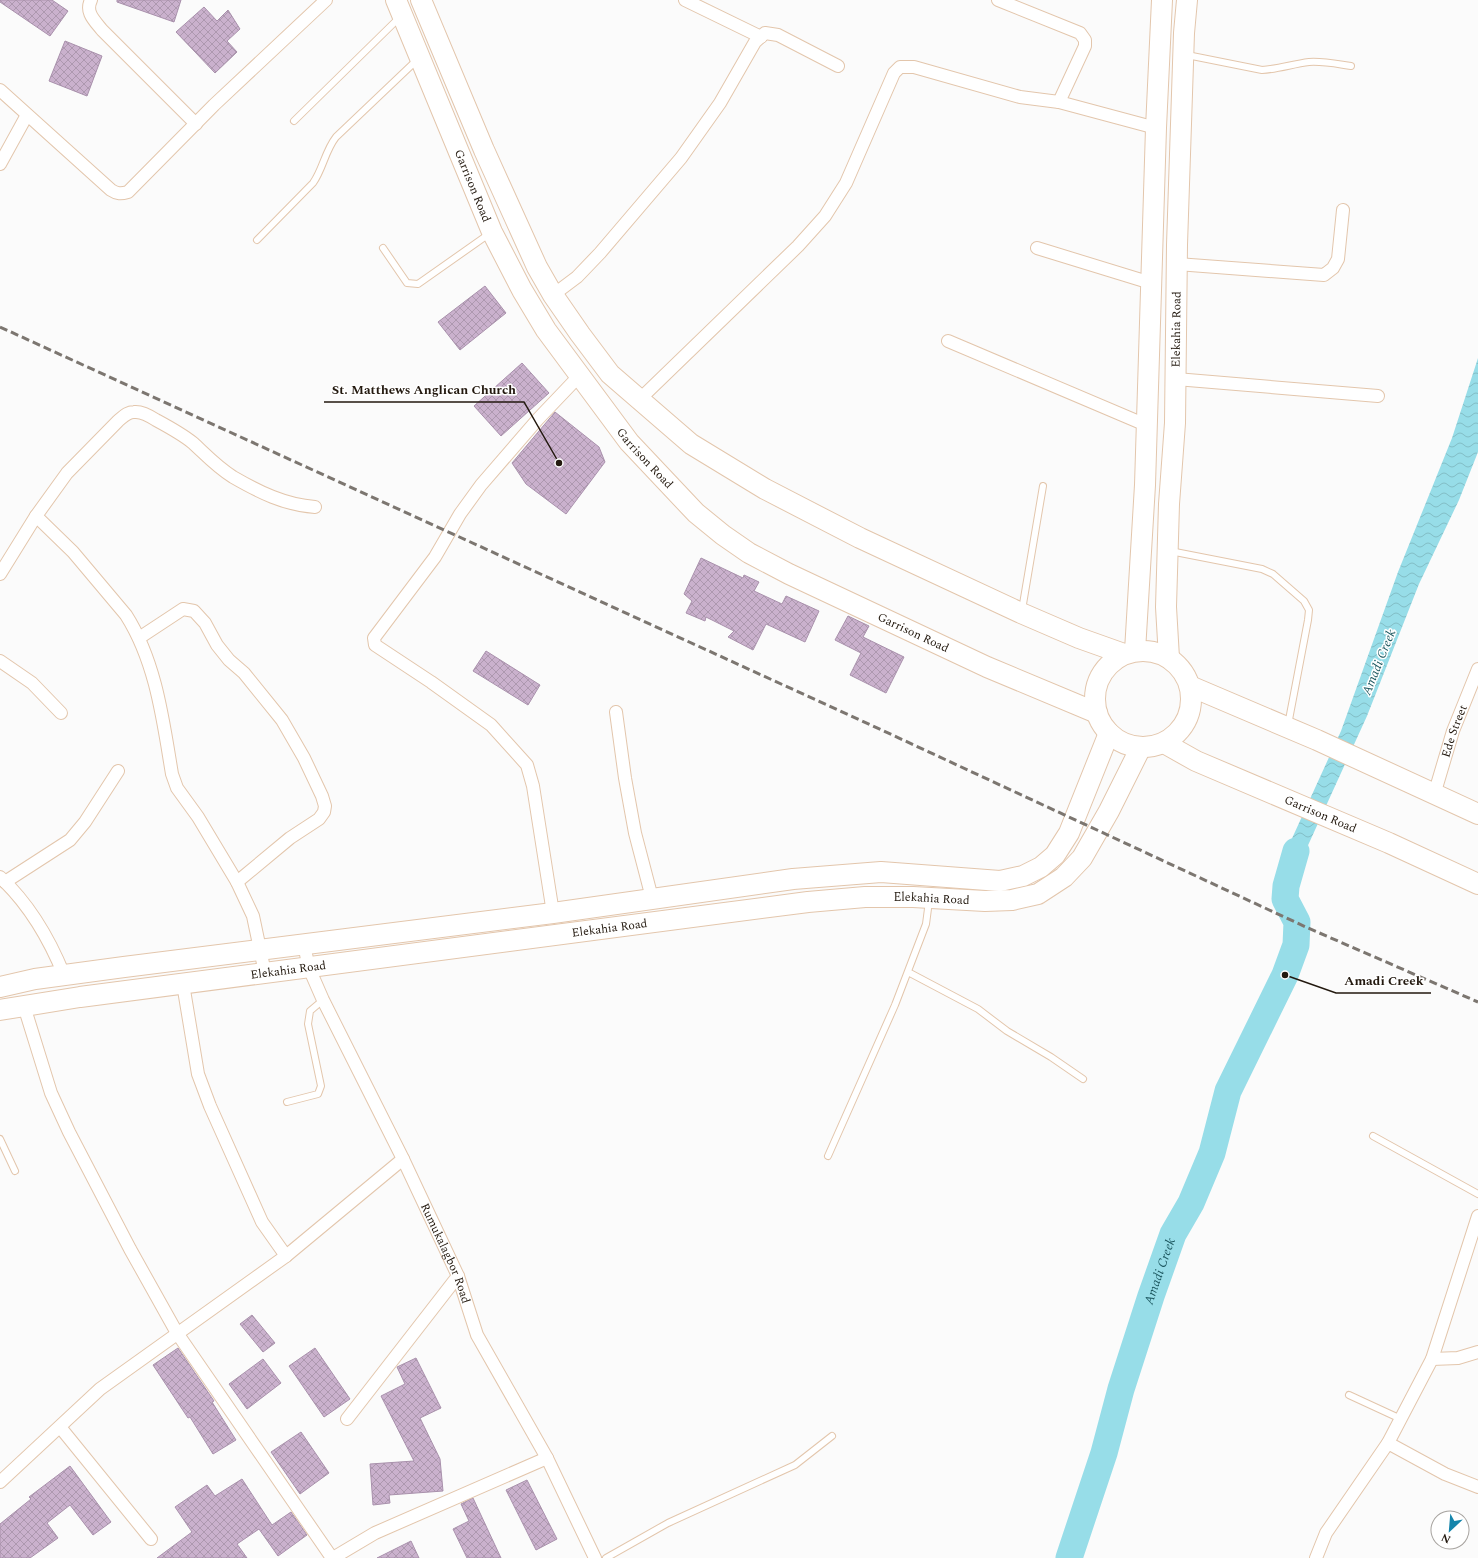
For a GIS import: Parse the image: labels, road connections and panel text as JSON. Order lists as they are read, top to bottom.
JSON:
{
  "streets": {
    "main road": ["Garrison Road", "Elekahia Road"],
    "street": ["Ede Street", "Rumukalagbor Road"]
  },
  "crossings": [
    ["Garrison Road", "Elekahia Road"],
    ["Elekahia Road", "Rumukalagbor Road"]
  ],
  "water": ["Amadi Creek"],
  "places": ["St. Matthews Anglican Church", "Amadi Creek"],
  "north": "bottom left"
}
